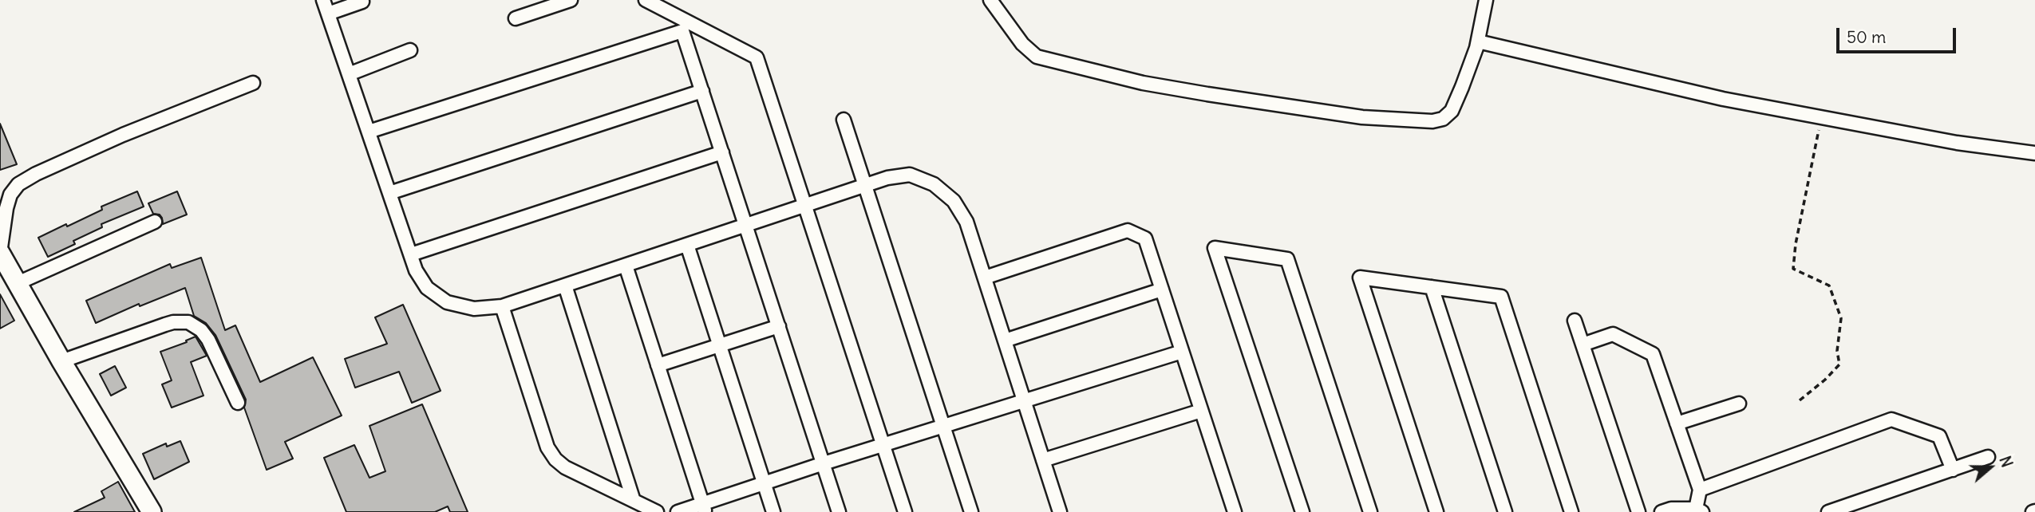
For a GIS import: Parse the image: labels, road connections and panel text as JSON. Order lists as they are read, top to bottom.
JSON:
{
  "scale_bar": "50 m",
  "north": "right"
}
